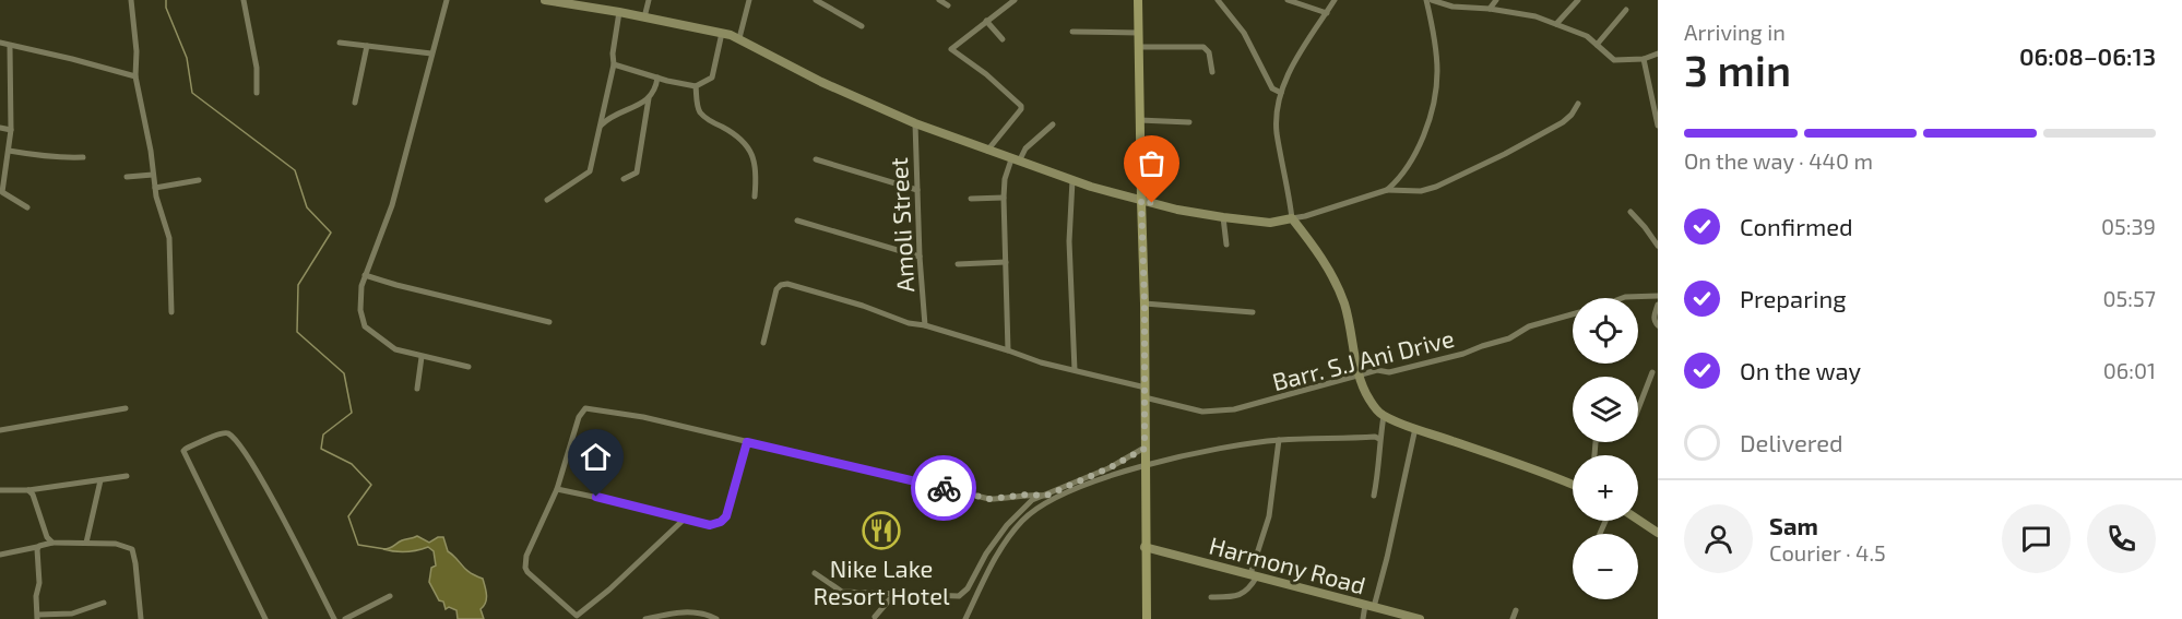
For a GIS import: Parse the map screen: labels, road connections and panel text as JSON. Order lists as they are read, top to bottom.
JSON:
{
  "streets": {
    "main road": ["Harmony Road"],
    "street": ["Amoli Street", "Barr. S.J Ani Drive"]
  },
  "crossings": [
    ["Amoli Street", "Barr. S.J Ani Drive"]
  ],
  "places": {
    "restaurant": ["Nike Lake Resort Hotel"]
  },
  "page": {
    "heading": ["3 min", "Arriving in", "06:08–06:13"],
    "panel": ["Sam", "Courier · 4.5"],
    "bar": "On the way · 440 m",
    "list": [
      ["Confirmed", "05:39"],
      ["Preparing", "05:57"],
      ["On the way", "06:01"],
      "Delivered"
    ],
    "map_buttons": ["+", "−"]
  }
}
